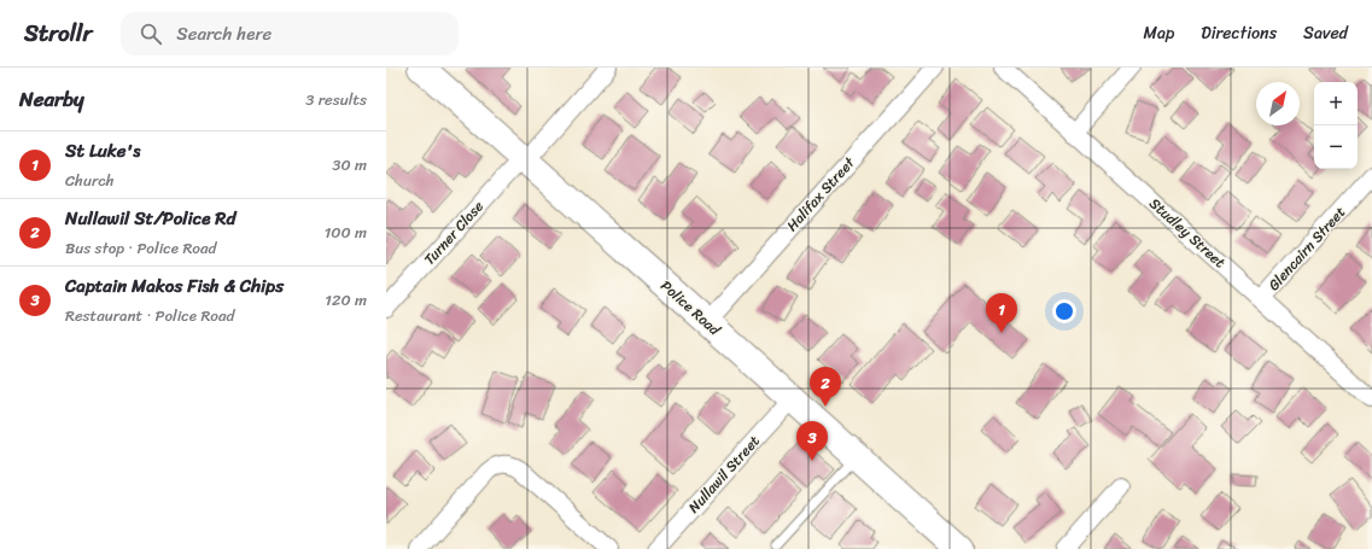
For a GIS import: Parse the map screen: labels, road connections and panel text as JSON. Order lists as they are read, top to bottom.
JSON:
{
  "streets": {
    "main road": ["Police Road"],
    "street": [
      "Halifax Street",
      "Turner Close",
      "Studley Street",
      "Glencairn Street",
      "Nullawil Street"
    ]
  },
  "crossings": [
    ["Halifax Street", "Police Road"],
    ["Turner Close", "Police Road"],
    ["Studley Street", "Glencairn Street"],
    ["Police Road", "Nullawil Street"]
  ],
  "north": "top right",
  "page": {
    "header": "Strollr",
    "search": "Search here",
    "nav": ["Map", "Directions", "Saved"],
    "heading": ["Nearby", "3 results"],
    "map_buttons": ["+", "−"],
    "list": [
      {
        "mark": "1",
        "name": "St Luke's",
        "note": "Church",
        "value": "30 m"
      },
      {
        "mark": "2",
        "name": "Nullawil St/Police Rd",
        "note": "Bus stop · Police Road",
        "value": "100 m"
      },
      {
        "mark": "3",
        "name": "Captain Makos Fish & Chips",
        "note": "Restaurant · Police Road",
        "value": "120 m"
      }
    ],
    "pins": ["1", "2", "3"]
  }
}
